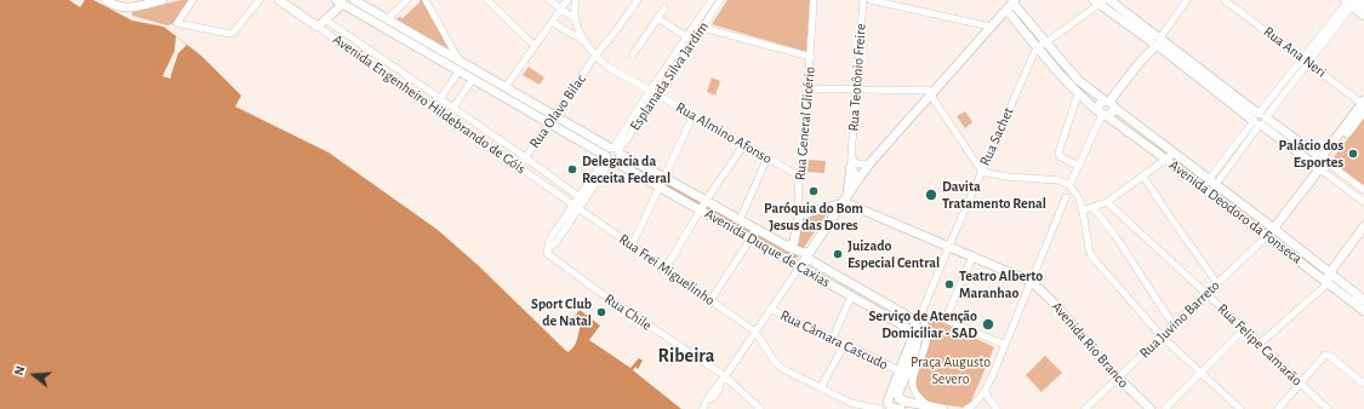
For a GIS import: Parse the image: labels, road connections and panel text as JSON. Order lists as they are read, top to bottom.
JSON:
{
  "streets": {
    "main road": [
      "Avenida Engenheiro Hildebrando de Góis",
      "Rua General Glicério",
      "Avenida Deodoro da Fonseca",
      "Avenida Duque de Caxias",
      "Rua Juvino Barreto",
      "Avenida Rio Branco"
    ],
    "street": [
      "Rua Ana Neri",
      "Esplanada Silva Jardim",
      "Rua Teotônio Freire",
      "Rua Olavo Bilac",
      "Rua Almino Afonso",
      "Rua Sachet",
      "Rua Frei Miguelinho",
      "Rua Chile",
      "Rua Câmara Cascudo",
      "Rua Felipe Camarão"
    ]
  },
  "crossings": [
    ["Rua Ana Neri", "Rua Juvino Barreto"],
    ["Esplanada Silva Jardim", "Avenida Engenheiro Hildebrando de Góis"],
    ["Esplanada Silva Jardim", "Rua Almino Afonso"],
    ["Esplanada Silva Jardim", "Avenida Duque de Caxias"],
    ["Esplanada Silva Jardim", "Rua Frei Miguelinho"],
    ["Esplanada Silva Jardim", "Rua Chile"],
    ["Avenida Engenheiro Hildebrando de Góis", "Rua Olavo Bilac"],
    ["Avenida Engenheiro Hildebrando de Góis", "Rua Frei Miguelinho"],
    ["Rua Olavo Bilac", "Rua Almino Afonso"],
    ["Rua Olavo Bilac", "Avenida Duque de Caxias"],
    ["Rua General Glicério", "Rua Almino Afonso"],
    ["Rua General Glicério", "Avenida Duque de Caxias"],
    ["Rua Sachet", "Avenida Deodoro da Fonseca"],
    ["Rua Sachet", "Avenida Rio Branco"],
    ["Avenida Deodoro da Fonseca", "Rua Juvino Barreto"],
    ["Rua Juvino Barreto", "Avenida Rio Branco"],
    ["Rua Juvino Barreto", "Rua Felipe Camarão"]
  ],
  "districts": ["Ribeira"],
  "parks": ["Praça Augusto Severo"],
  "places": [
    "Palácio dos Esportes",
    "Delegacia da Receita Federal",
    "Paróquia do Bom Jesus das Dores",
    "Davita Tratamento Renal",
    "Juizado Especial Central",
    "Teatro Alberto Maranhao",
    "Sport Club de Natal",
    "Serviço de Atenção Domiciliar - SAD"
  ],
  "north": "left"
}
